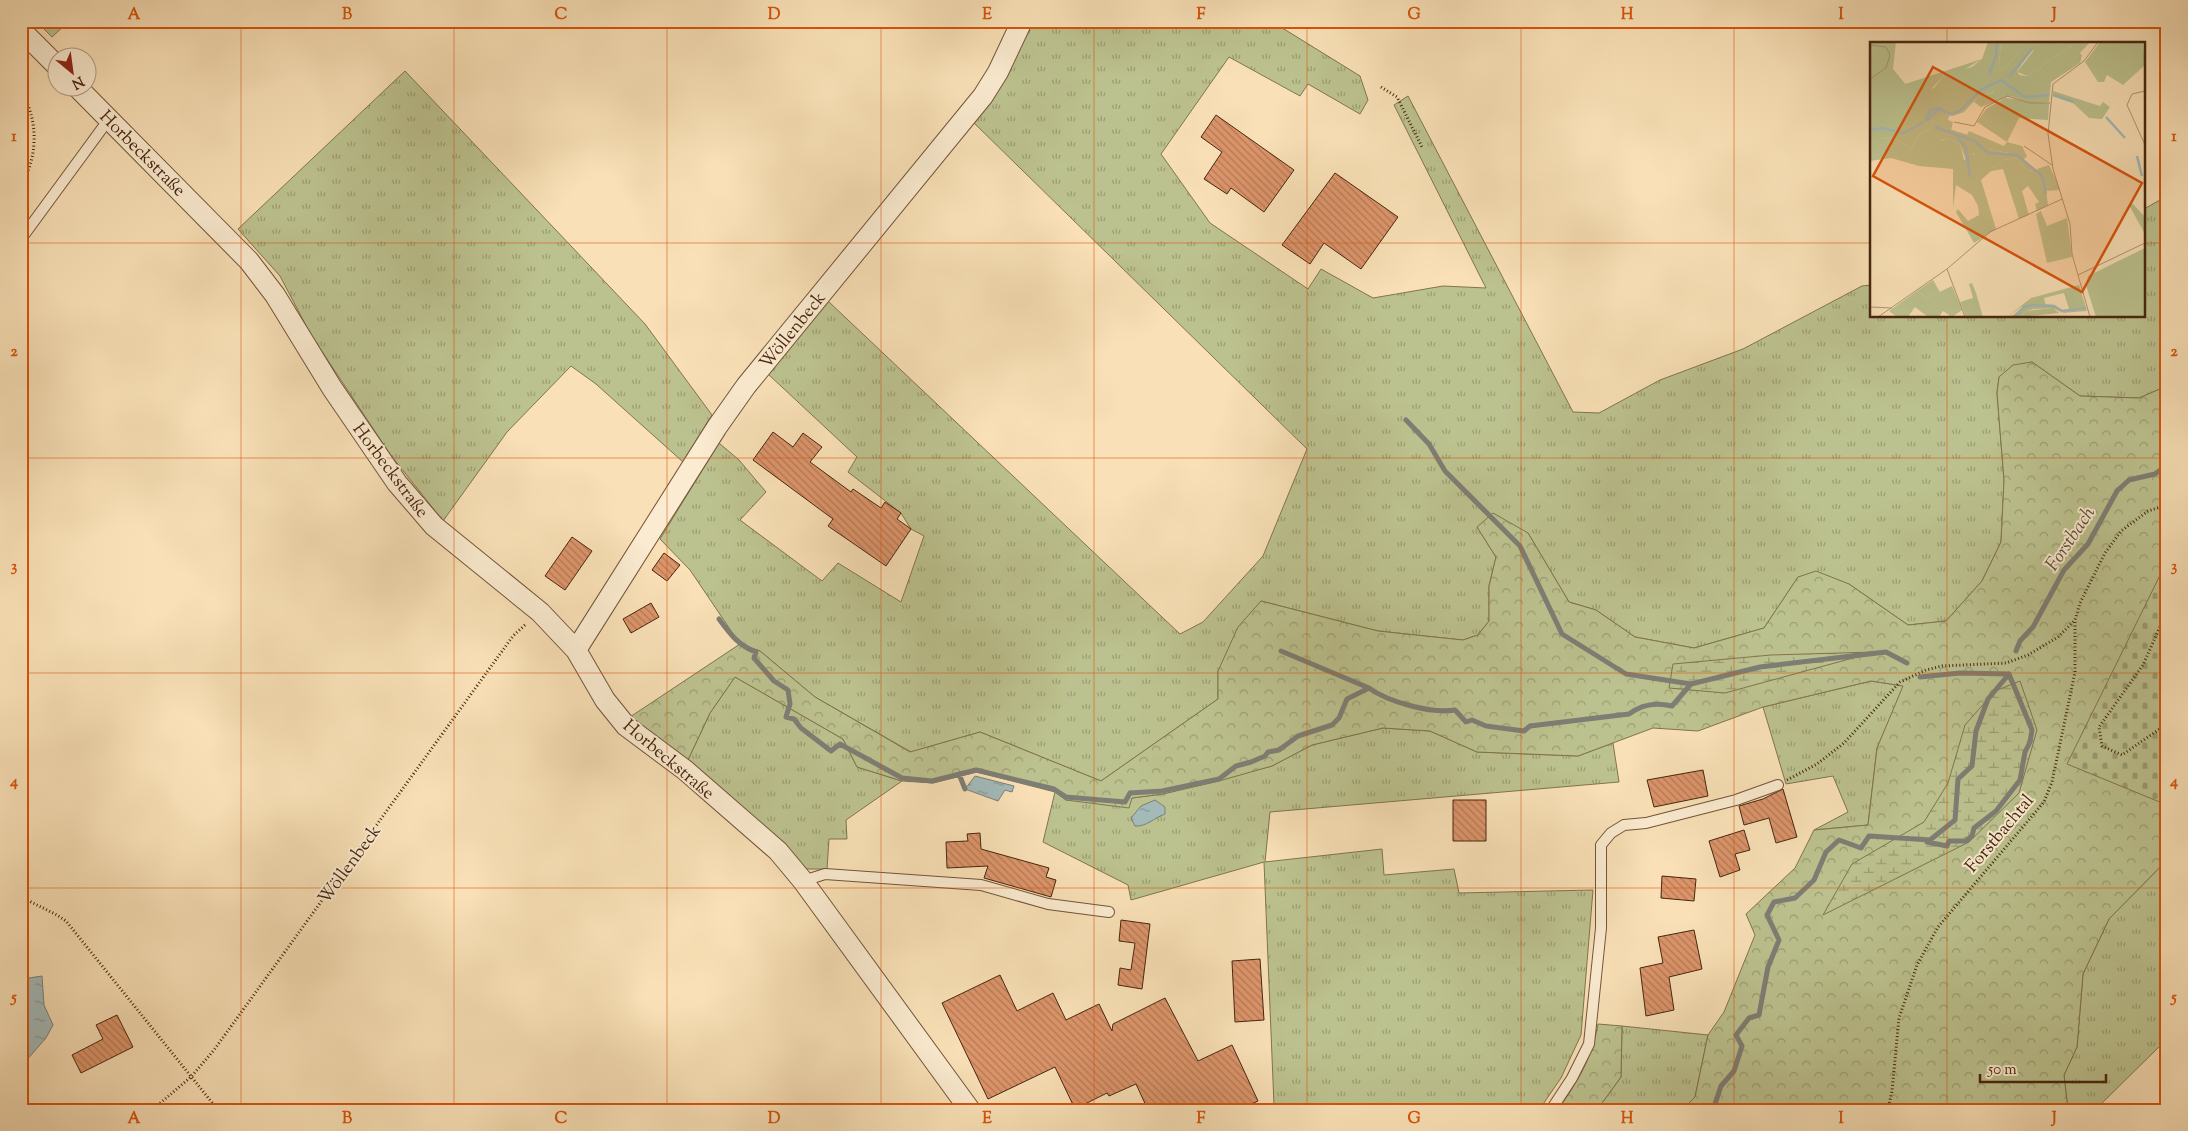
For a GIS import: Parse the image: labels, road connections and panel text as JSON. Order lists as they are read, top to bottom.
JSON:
{
  "streets": {
    "street": ["Horbeckstraße", "Wöllenbeck"],
    "path": ["Forstbachtal"]
  },
  "crossings": [
    ["Horbeckstraße", "Wöllenbeck"]
  ],
  "water": ["Forstbach"],
  "scale_bar": "50 m",
  "north": "bottom right",
  "grid": {
    "columns": [
      "A",
      "B",
      "C",
      "D",
      "E",
      "F",
      "G",
      "H",
      "I",
      "J"
    ],
    "rows": [
      "1",
      "2",
      "3",
      "4",
      "5"
    ]
  }
}
